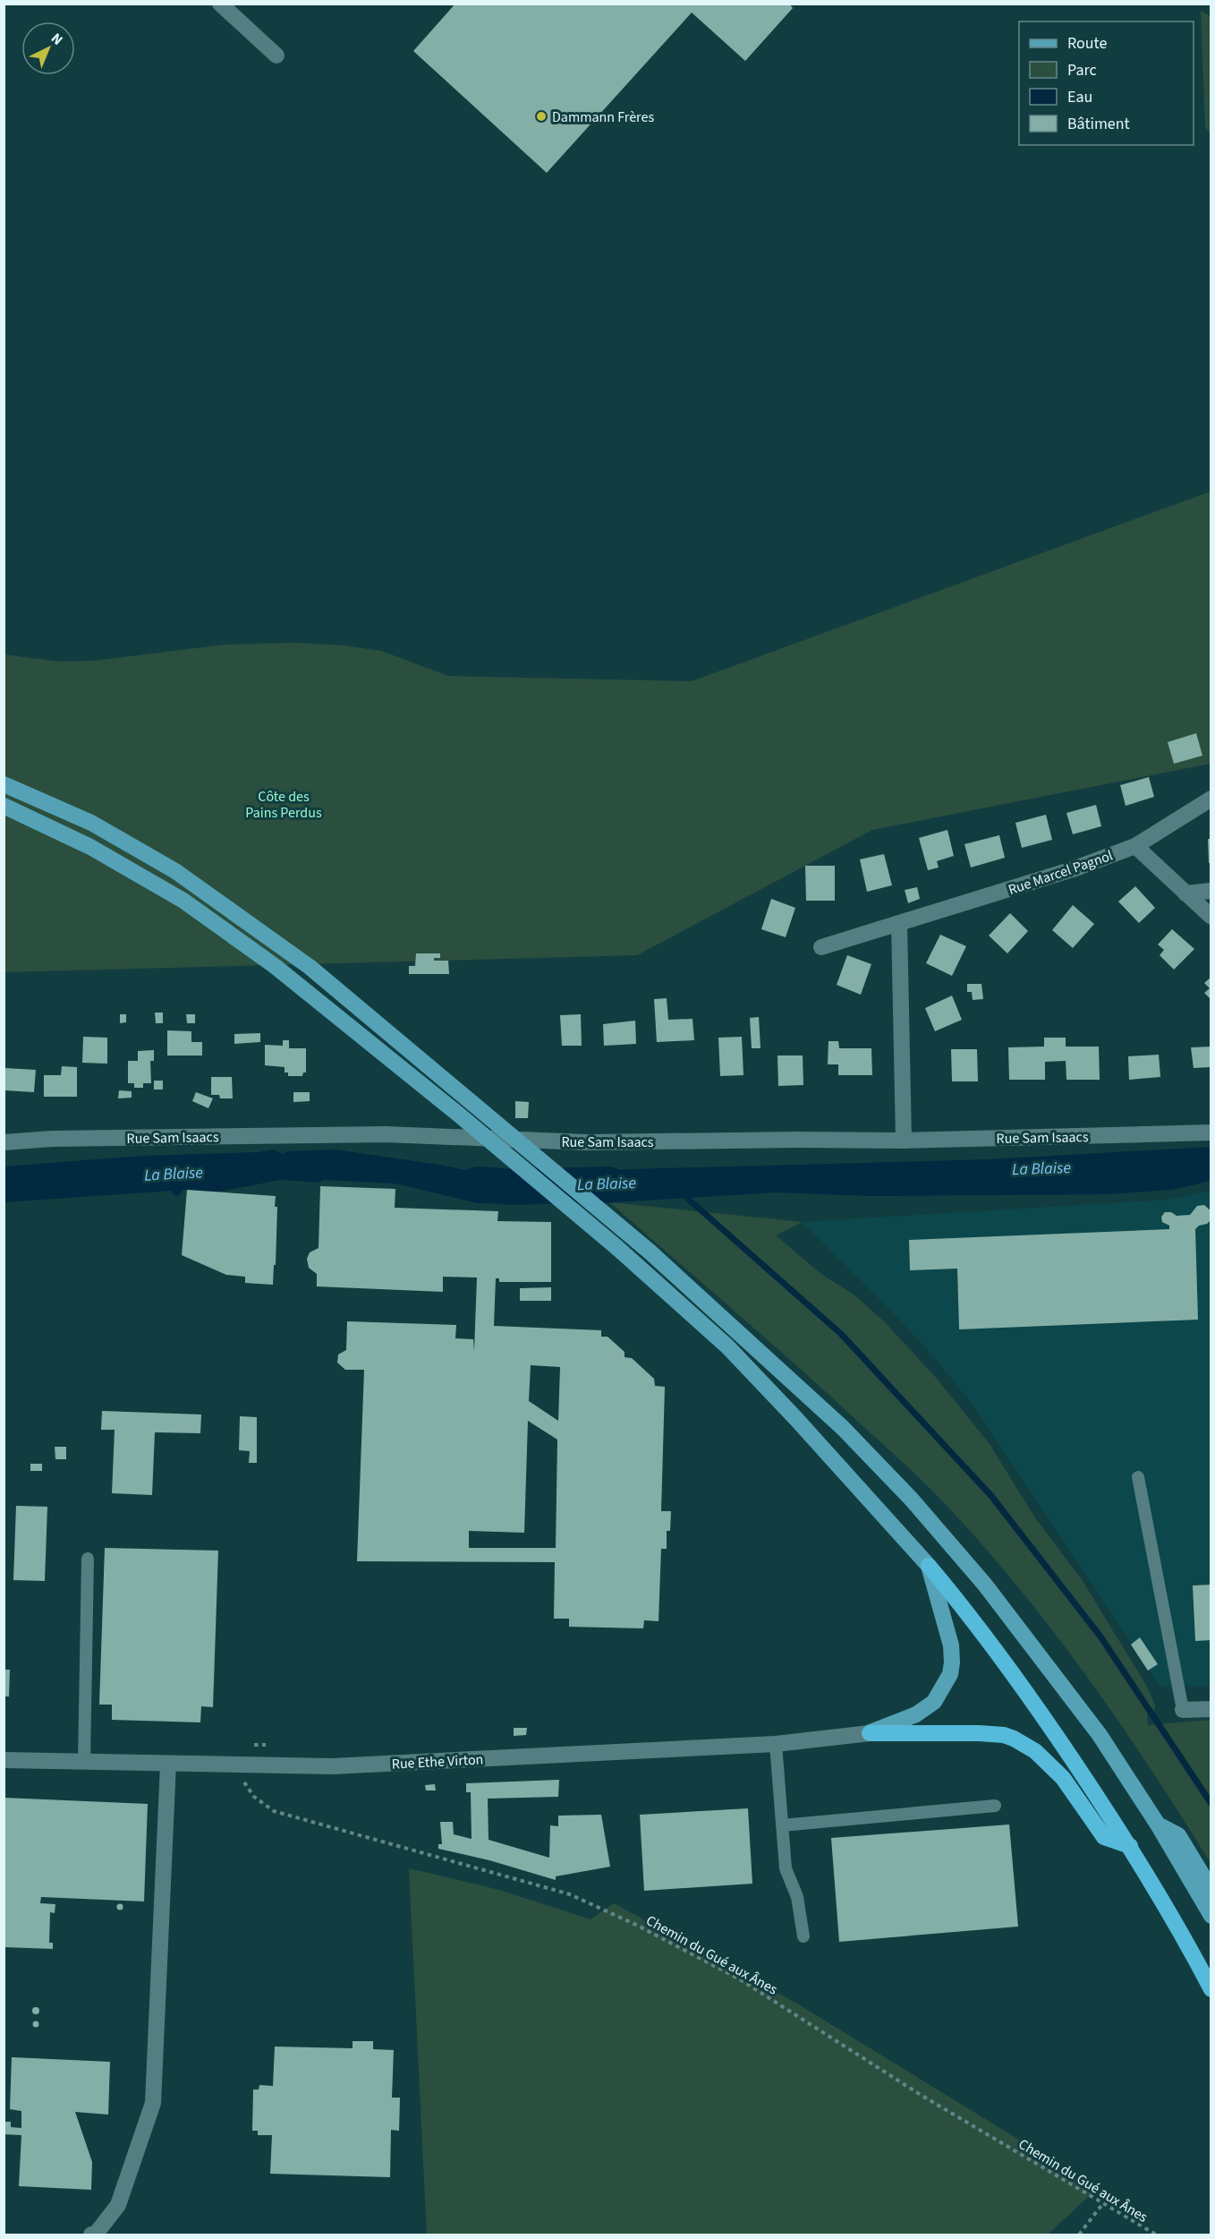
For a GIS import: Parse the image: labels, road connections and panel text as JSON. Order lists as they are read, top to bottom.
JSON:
{
  "streets": {
    "main road": ["Rue Marcel Pagnol", "Rue Sam Isaacs", "Rue Ethe Virton"],
    "path": ["Chemin du Gué aux Ânes"]
  },
  "crossings": [
    ["Rue Ethe Virton", "Chemin du Gué aux Ânes"]
  ],
  "water": ["La Blaise"],
  "parks": ["Côte des Pains Perdus"],
  "places": ["Dammann Frères"],
  "legend": [
    "Route",
    "Parc",
    "Eau",
    "Bâtiment"
  ],
  "north": "top right"
}
